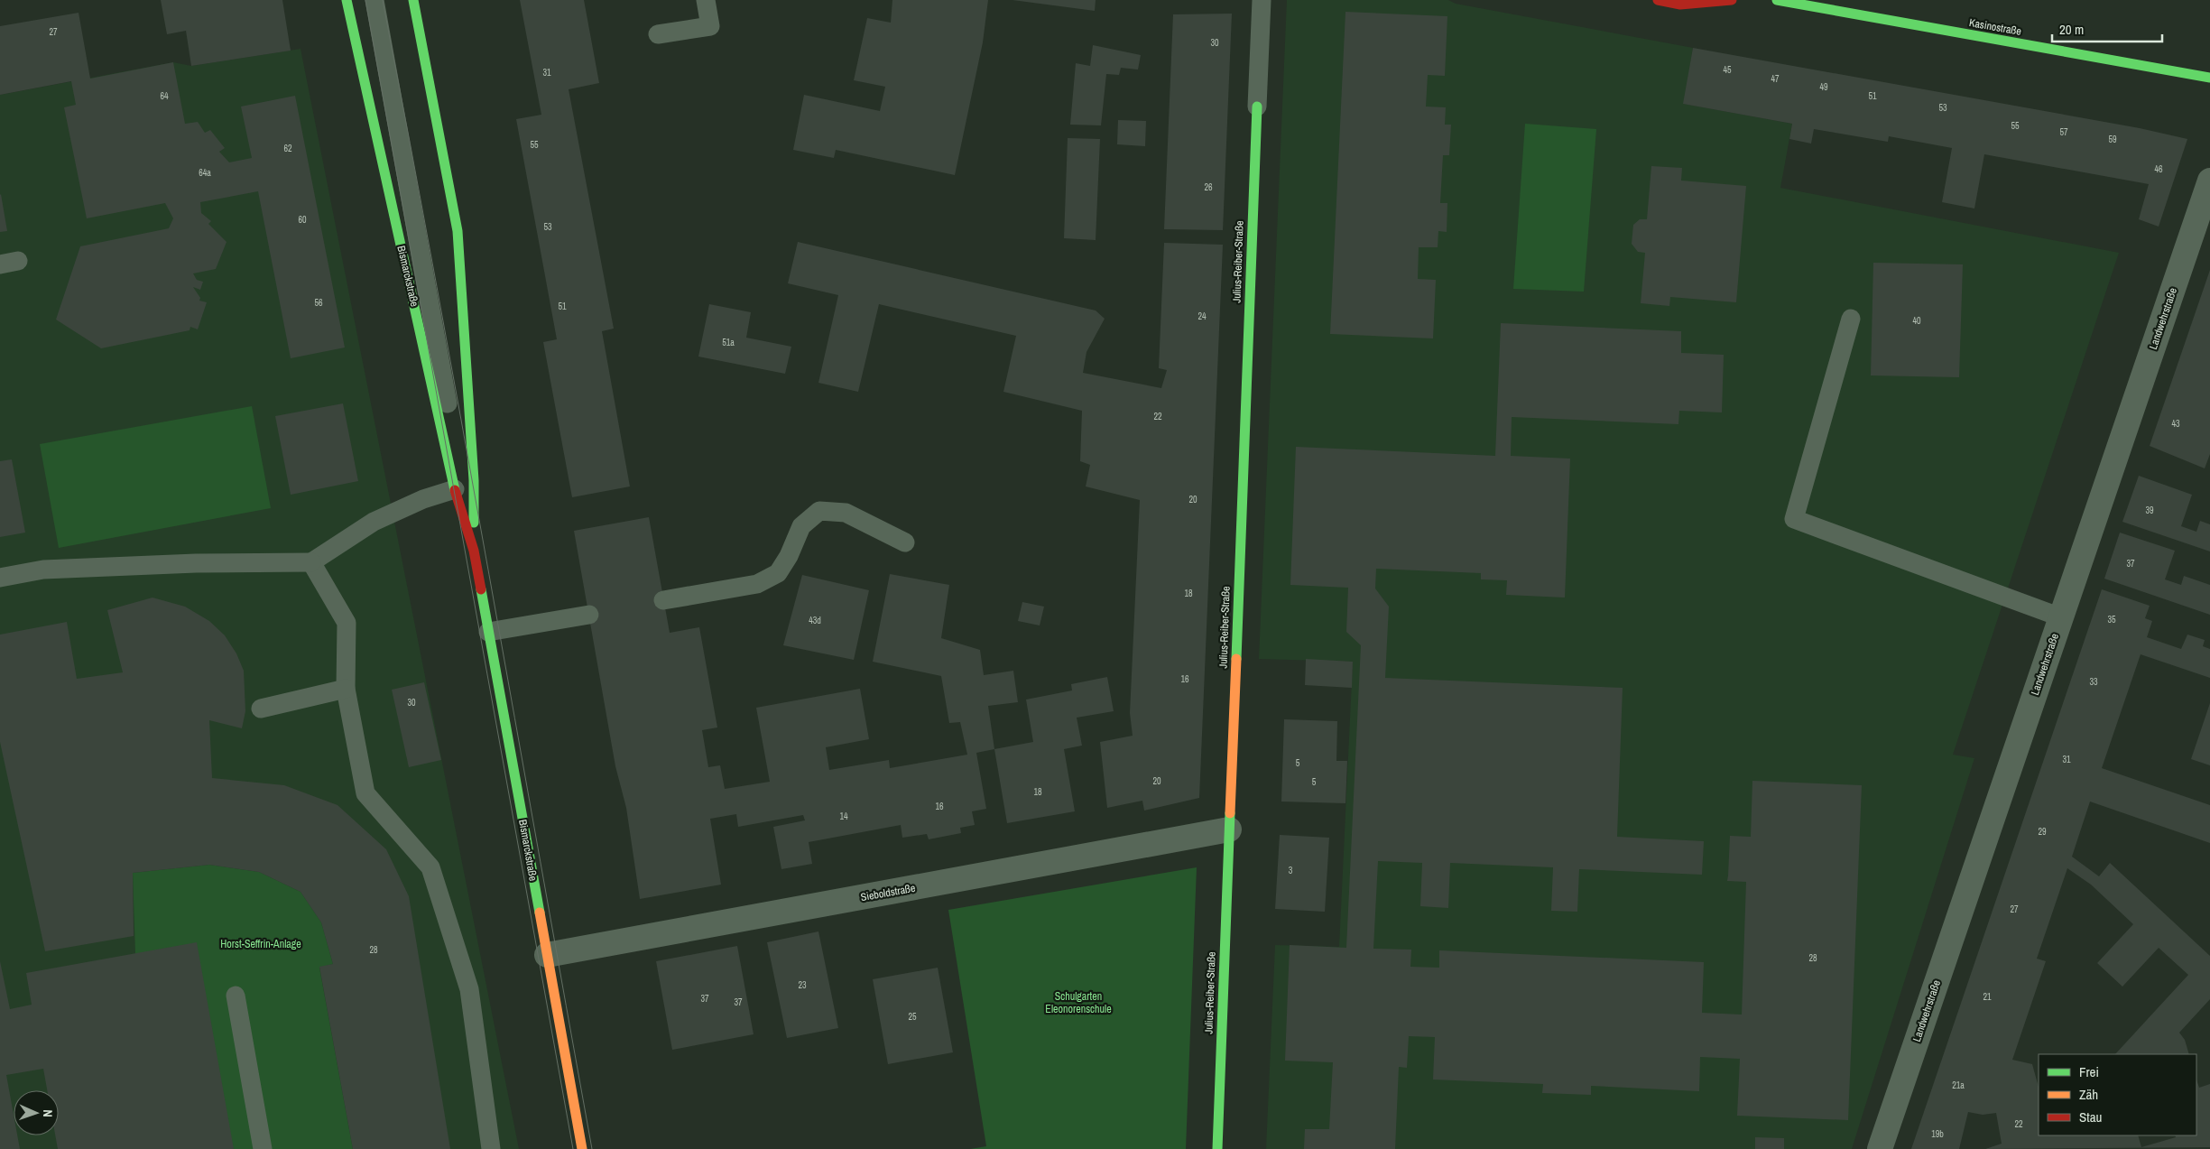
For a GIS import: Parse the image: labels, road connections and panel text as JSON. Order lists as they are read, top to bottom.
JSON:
{
  "streets": {
    "main road": ["Kasinostraße", "Julius-Reiber-Straße", "Bismarckstraße"],
    "street": ["Landwehrstraße", "Sieboldstraße"]
  },
  "crossings": [
    ["Julius-Reiber-Straße", "Sieboldstraße"],
    ["Bismarckstraße", "Sieboldstraße"]
  ],
  "parks": ["Horst-Seffrin-Anlage", "Schulgarten Eleonorenschule"],
  "house_numbers": [
    "27",
    "30",
    "45",
    "31",
    "47",
    "49",
    "64",
    "51",
    "53",
    "55",
    "57",
    "59",
    "55",
    "62",
    "46",
    "64a",
    "26",
    "60",
    "53",
    "56",
    "51",
    "24",
    "40",
    "51a",
    "22",
    "43",
    "20",
    "39",
    "37",
    "18",
    "35",
    "43d",
    "16",
    "33",
    "30",
    "31",
    "5",
    "20",
    "5",
    "18",
    "16",
    "14",
    "29",
    "3",
    "27",
    "28",
    "28",
    "23",
    "21",
    "37",
    "37",
    "25",
    "21a",
    "22",
    "19b"
  ],
  "legend": ["Frei", "Zäh", "Stau"],
  "scale_bar": "20 m",
  "north": "right"
}
